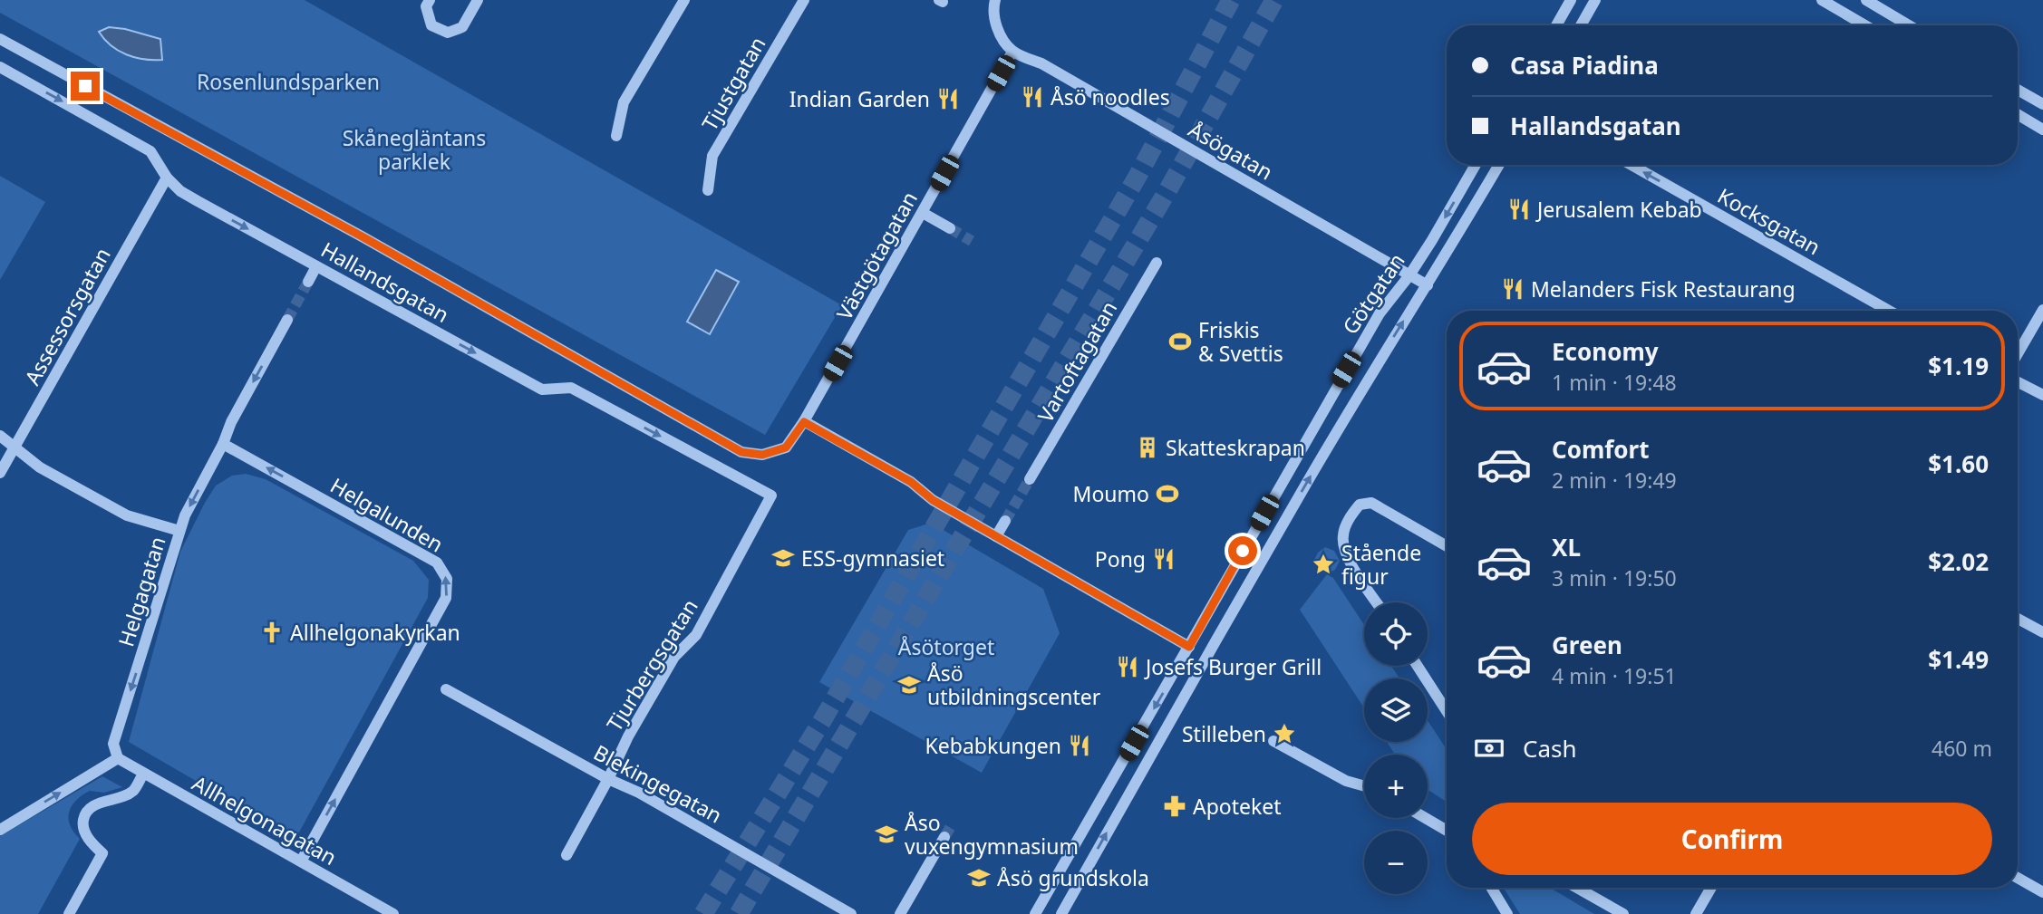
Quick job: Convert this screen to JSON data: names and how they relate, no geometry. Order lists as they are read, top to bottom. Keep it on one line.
{"streets":{"street":["Tjustgatan","Åsögatan","Kocksgatan","Västgötagatan","Hallandsgatan","Götgatan","Assessorsgatan","Vartoftagatan","Helgalunden","Helgagatan","Tjurbergsgatan","Blekingegatan","Allhelgonagatan"]},"crossings":[["Åsögatan","Västgötagatan"],["Åsögatan","Götgatan"],["Västgötagatan","Hallandsgatan"],["Hallandsgatan","Assessorsgatan"],["Hallandsgatan","Tjurbergsgatan"],["Helgalunden","Helgagatan"],["Helgalunden","Allhelgonagatan"],["Helgagatan","Allhelgonagatan"],["Tjurbergsgatan","Blekingegatan"]],"one_way":["Kocksgatan","Helgagatan"],"parks":["Rosenlundsparken","Skånegläntans parklek","Åsötorget"],"places":{"restaurant":["Åsö noodles","Indian Garden","Jerusalem Kebab","Melanders Fisk Restaurang","Pong","Josefs Burger Grill","Kebabkungen"],"sports":["Friskis & Svettis","Moumo"],"building":["Skatteskrapan"],"school or university":["ESS-gymnasiet","Åsö utbildningscenter","Åso vuxengymnasium","Åsö grundskola"],"place":["Stående figur","Stilleben"],"church":["Allhelgonakyrkan"],"pharmacy":["Apoteket"]},"page":{"banner":["Casa Piadina","Hallandsgatan"],"list":[{"name":"Economy","note":"1 min · 19:48","value":"$1.19"},{"name":"Comfort","note":"2 min · 19:49","value":"$1.60"},{"name":"XL","note":"3 min · 19:50","value":"$2.02"},{"name":"Green","note":"4 min · 19:51","value":"$1.49"}],"map_buttons":["+","−"],"pay":["Cash","460 m"],"buttons":"Confirm"}}
